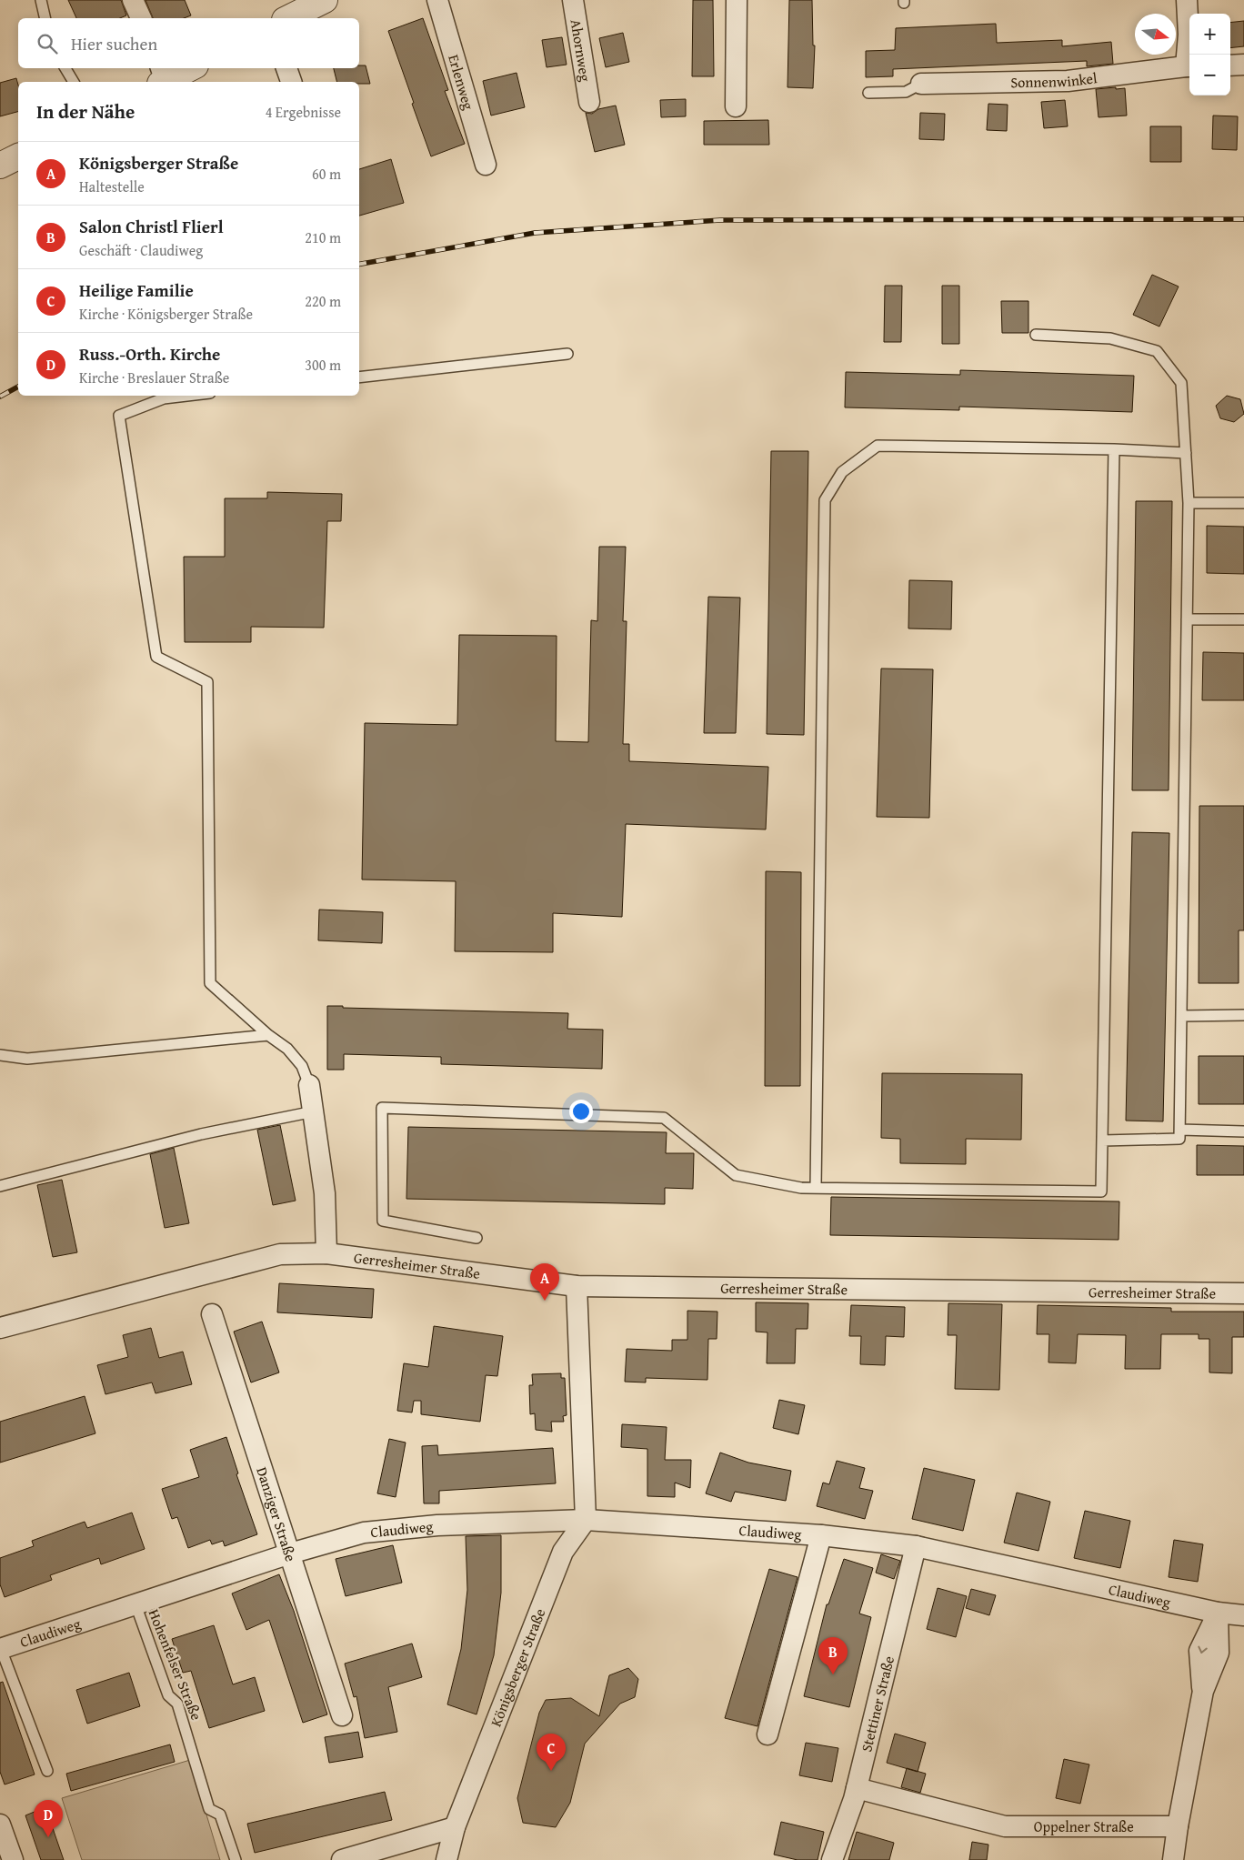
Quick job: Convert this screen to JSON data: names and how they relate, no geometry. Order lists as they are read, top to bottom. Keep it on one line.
{"streets":{"street":["Ahornweg","Sonnenwinkel","Erlenweg","Gerresheimer Straße","Danziger Straße","Claudiweg","Königsberger Straße","Stettiner Straße","Oppelner Straße"],"lane":["Hohenfelser Straße"]},"crossings":[["Danziger Straße","Claudiweg"],["Claudiweg","Hohenfelser Straße"],["Claudiweg","Königsberger Straße"],["Claudiweg","Stettiner Straße"],["Stettiner Straße","Oppelner Straße"]],"north":"right","page":{"map_buttons":["+","−"],"search":"Hier suchen","heading":["In der Nähe","4 Ergebnisse"],"list":[{"mark":"A","name":"Königsberger Straße","note":"Haltestelle","value":"60 m"},{"mark":"B","name":"Salon Christl Flierl","note":"Geschäft · Claudiweg","value":"210 m"},{"mark":"C","name":"Heilige Familie","note":"Kirche · Königsberger Straße","value":"220 m"},{"mark":"D","name":"Russ.-Orth. Kirche","note":"Kirche · Breslauer Straße","value":"300 m"}],"pins":["A","B","C","D"]}}
